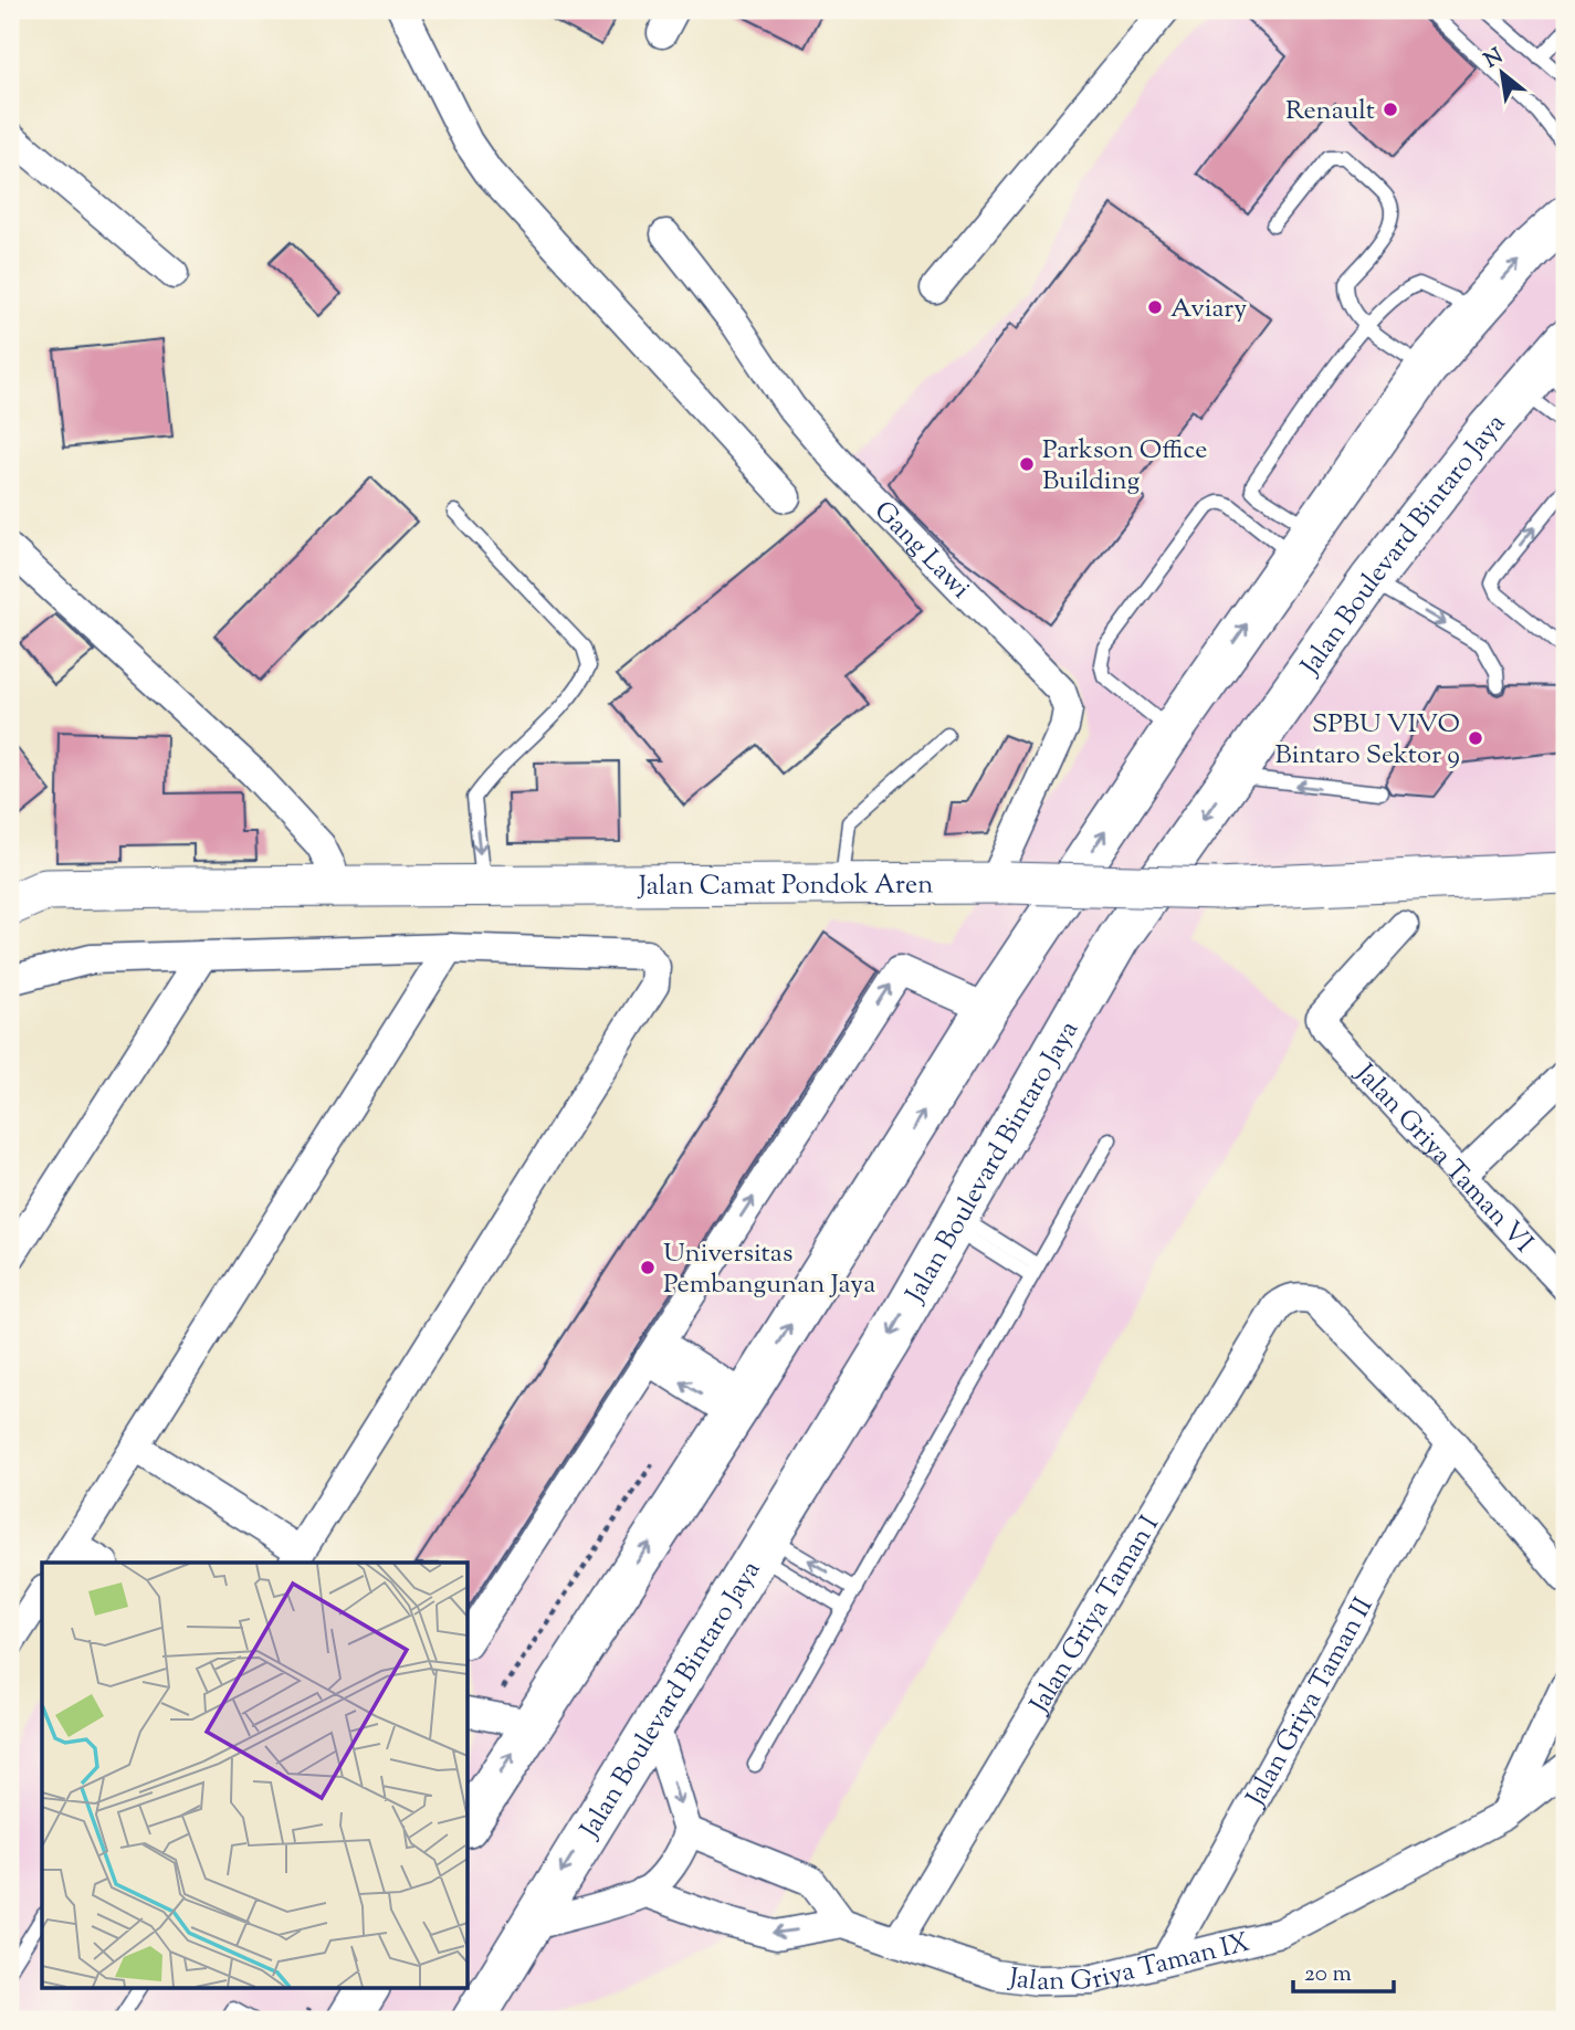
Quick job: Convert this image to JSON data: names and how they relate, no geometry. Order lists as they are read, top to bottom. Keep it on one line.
{"streets":{"main road":["Jalan Boulevard Bintaro Jaya","Jalan Camat Pondok Aren"],"street":["Gang Lawi","Jalan Griya Taman VI","Jalan Griya Taman I","Jalan Griya Taman II","Jalan Griya Taman IX"]},"crossings":[["Gang Lawi","Jalan Camat Pondok Aren"],["Jalan Griya Taman I","Jalan Griya Taman II"],["Jalan Griya Taman I","Jalan Griya Taman IX"],["Jalan Griya Taman II","Jalan Griya Taman IX"]],"places":["Renault","Aviary","Parkson Office Building","SPBU VIVO Bintaro Sektor 9","Universitas Pembangunan Jaya"],"scale_bar":"20 m","north":"top left"}
